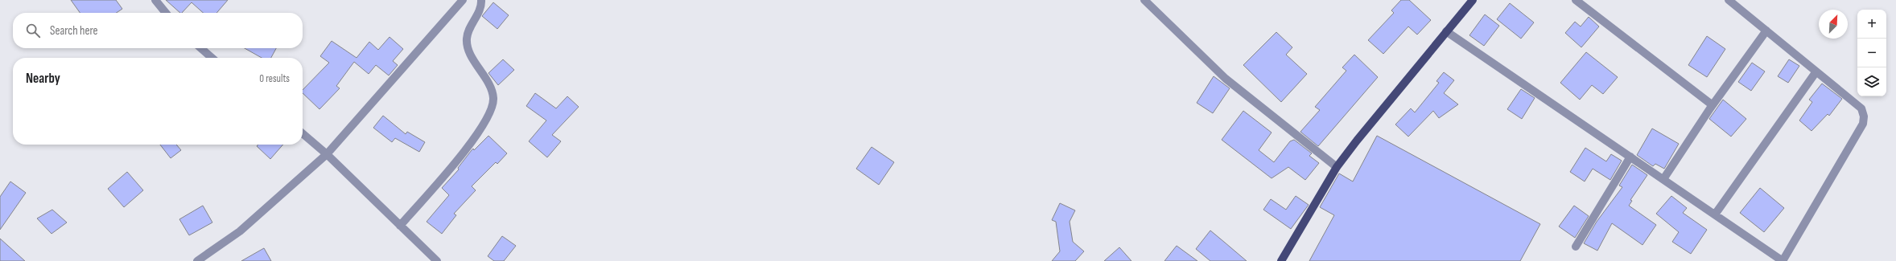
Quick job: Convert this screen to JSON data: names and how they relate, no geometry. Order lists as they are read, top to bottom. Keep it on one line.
{"north":"top right","page":{"map_buttons":["+","−"],"search":"Search here","heading":["Nearby","0 results"]}}
